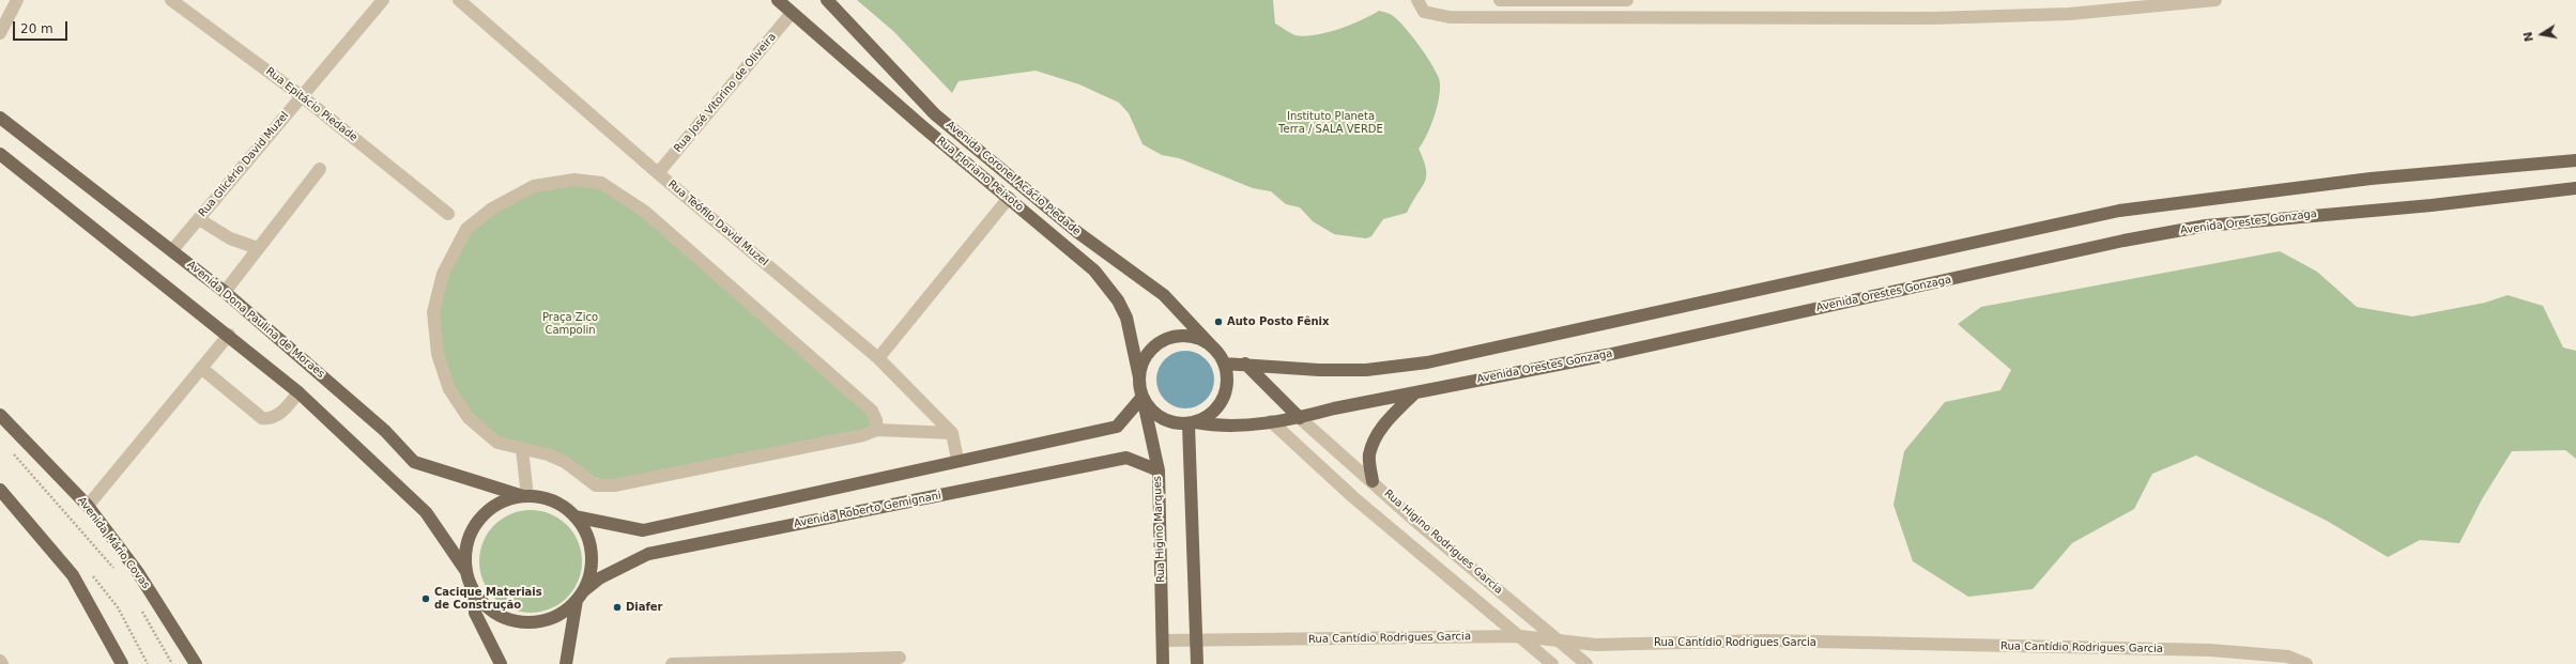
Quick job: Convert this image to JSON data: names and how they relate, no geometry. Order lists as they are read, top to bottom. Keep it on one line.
{"streets":{"main road":["Rua Floriano Peixoto","Avenida Coronel Acácio Piedade","Avenida Orestes Gonzaga","Avenida Dona Paulina de Moraes","Avenida Roberto Gemignani","Rua Higino Marques","Avenida Mário Covas"],"street":["Rua José Vitorino de Oliveira","Rua Epitácio Piedade","Rua Glicério David Muzel","Rua Teófilo David Muzel","Rua Higino Rodrigues Garcia","Rua Cantídio Rodrigues Garcia"]},"crossings":[["Rua José Vitorino de Oliveira","Rua Floriano Peixoto"],["Rua José Vitorino de Oliveira","Rua Teófilo David Muzel"],["Rua Epitácio Piedade","Rua Glicério David Muzel"],["Rua Glicério David Muzel","Avenida Dona Paulina de Moraes"],["Rua Floriano Peixoto","Avenida Coronel Acácio Piedade"],["Rua Floriano Peixoto","Avenida Orestes Gonzaga"],["Rua Floriano Peixoto","Rua Higino Marques"],["Avenida Coronel Acácio Piedade","Avenida Orestes Gonzaga"],["Avenida Coronel Acácio Piedade","Rua Higino Marques"],["Avenida Orestes Gonzaga","Rua Higino Marques"],["Avenida Orestes Gonzaga","Rua Higino Rodrigues Garcia"],["Avenida Dona Paulina de Moraes","Avenida Roberto Gemignani"],["Avenida Roberto Gemignani","Rua Higino Marques"],["Rua Higino Marques","Rua Cantídio Rodrigues Garcia"],["Rua Higino Rodrigues Garcia","Rua Cantídio Rodrigues Garcia"]],"parks":["Instituto Planeta Terra / SALA VERDE","Praça Zico Campolin"],"places":["Auto Posto Fênix","Cacique Materiais de Construção","Diafer"],"scale_bar":"20 m","north":"left"}
